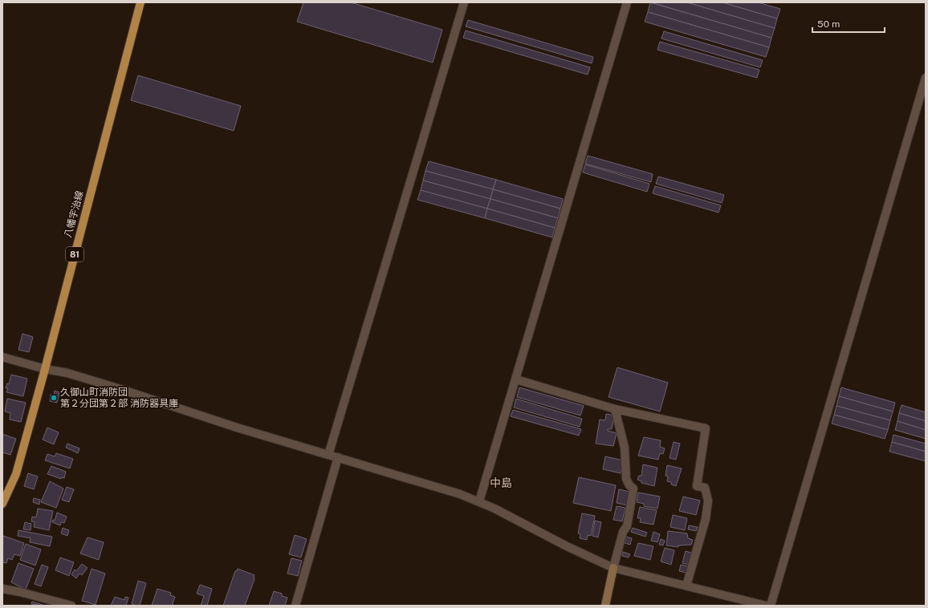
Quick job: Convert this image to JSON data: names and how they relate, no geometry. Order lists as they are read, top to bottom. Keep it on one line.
{"streets":{"main road":["八幡宇治線","81"]},"districts":["中島"],"places":["久御山町消防団 第２分団第２部 消防器具庫"],"scale_bar":"50 m"}
